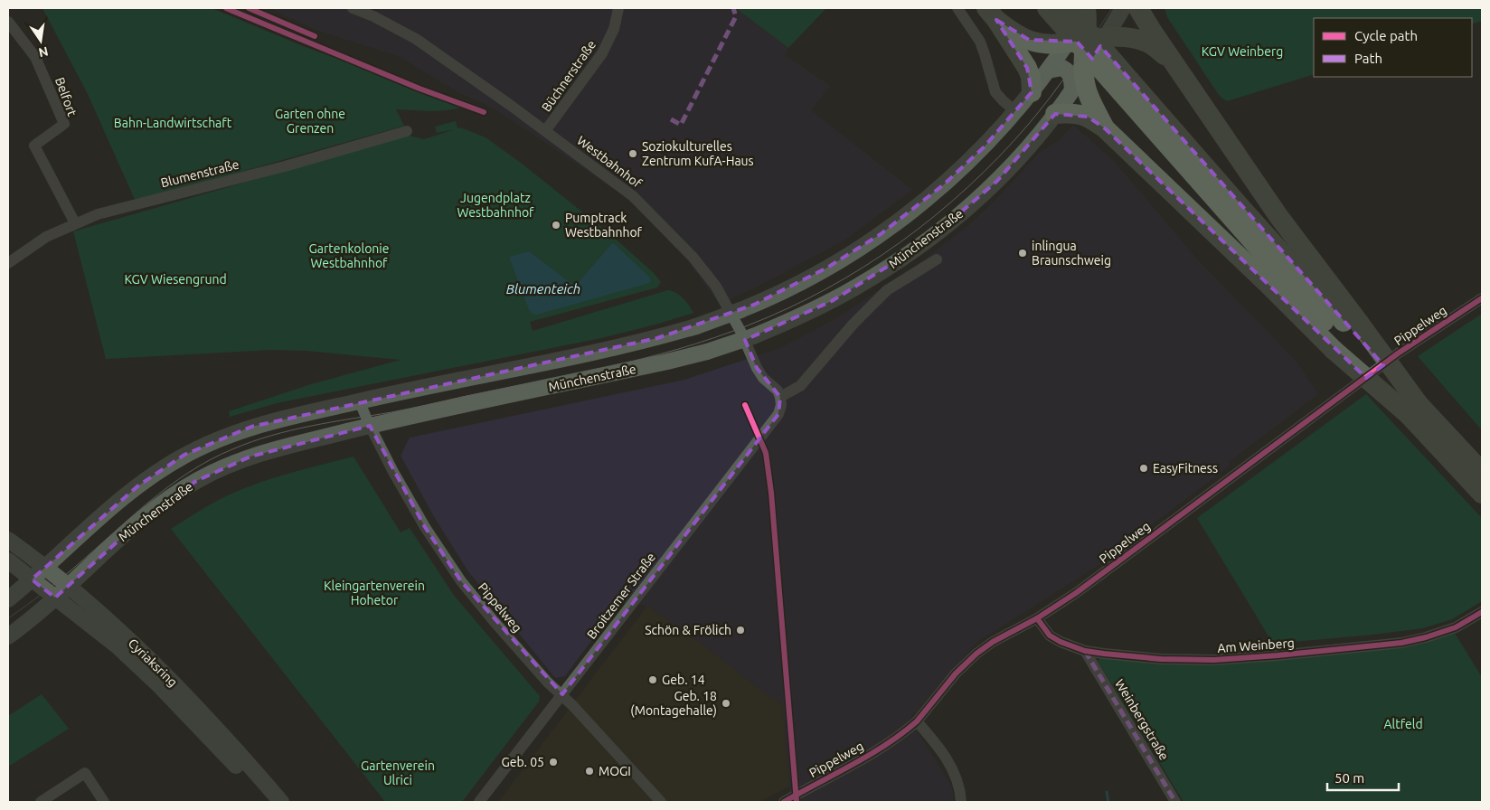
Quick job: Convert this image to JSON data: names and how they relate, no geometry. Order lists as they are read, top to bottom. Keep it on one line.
{"streets":{"main road":["Münchenstraße","Cyriaksring"],"street":["Büchnerstraße","Belfort","Westbahnhof","Blumenstraße","Pippelweg","Broitzemer Straße","Am Weinberg","Weinbergstraße"]},"crossings":[["Büchnerstraße","Westbahnhof"],["Belfort","Blumenstraße"],["Westbahnhof","Broitzemer Straße"],["Münchenstraße","Pippelweg"],["Münchenstraße","Cyriaksring"],["Pippelweg","Broitzemer Straße"],["Pippelweg","Am Weinberg"],["Am Weinberg","Weinbergstraße"]],"water":["Blumenteich"],"parks":["KGV Weinberg","Garten ohne Grenzen","Bahn-Landwirtschaft","Jugendplatz Westbahnhof","Gartenkolonie Westbahnhof","KGV Wiesengrund","Kleingartenverein Hohetor","Altfeld","Gartenverein Ulrici"],"places":["Soziokulturelles Zentrum KufA-Haus","Pumptrack Westbahnhof","inlingua Braunschweig","EasyFitness","Schön & Frölich","Geb. 14","Geb. 18 (Montagehalle)","Geb. 05","MOGI"],"legend":["Cycle path","Path"],"scale_bar":"50 m","north":"bottom"}
